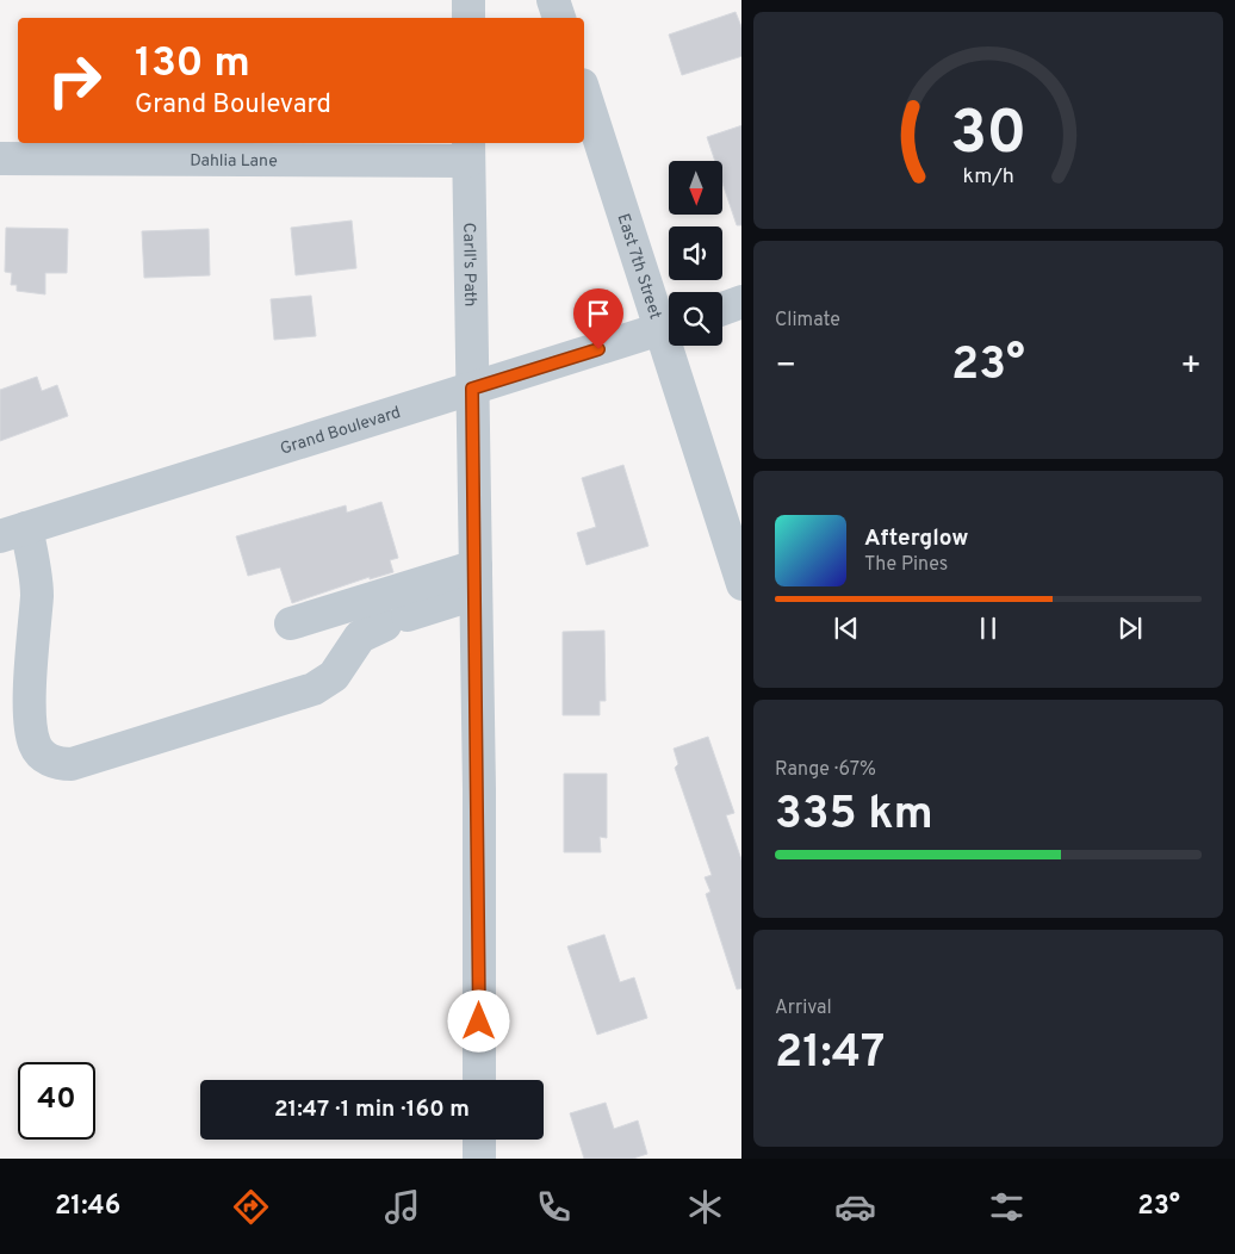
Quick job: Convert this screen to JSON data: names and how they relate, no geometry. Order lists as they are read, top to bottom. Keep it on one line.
{"streets":{"street":["Dahlia Lane","Carll's Path","East 7th Street","Grand Boulevard"]},"crossings":[["Dahlia Lane","Carll's Path"],["Carll's Path","Grand Boulevard"]],"north":"bottom","page":{"turn":["130 m","Grand Boulevard"],"tile":["Climate",["Range · 67%","335 km"],["Arrival","21:47"]],"heat":["−","23°","+"],"song":["Afterglow","The Pines"],"limit":"40","trip":"21:47 · 1 min · 160 m","tabs":["21:46","23°"],"gauge":["30","km/h"]}}
